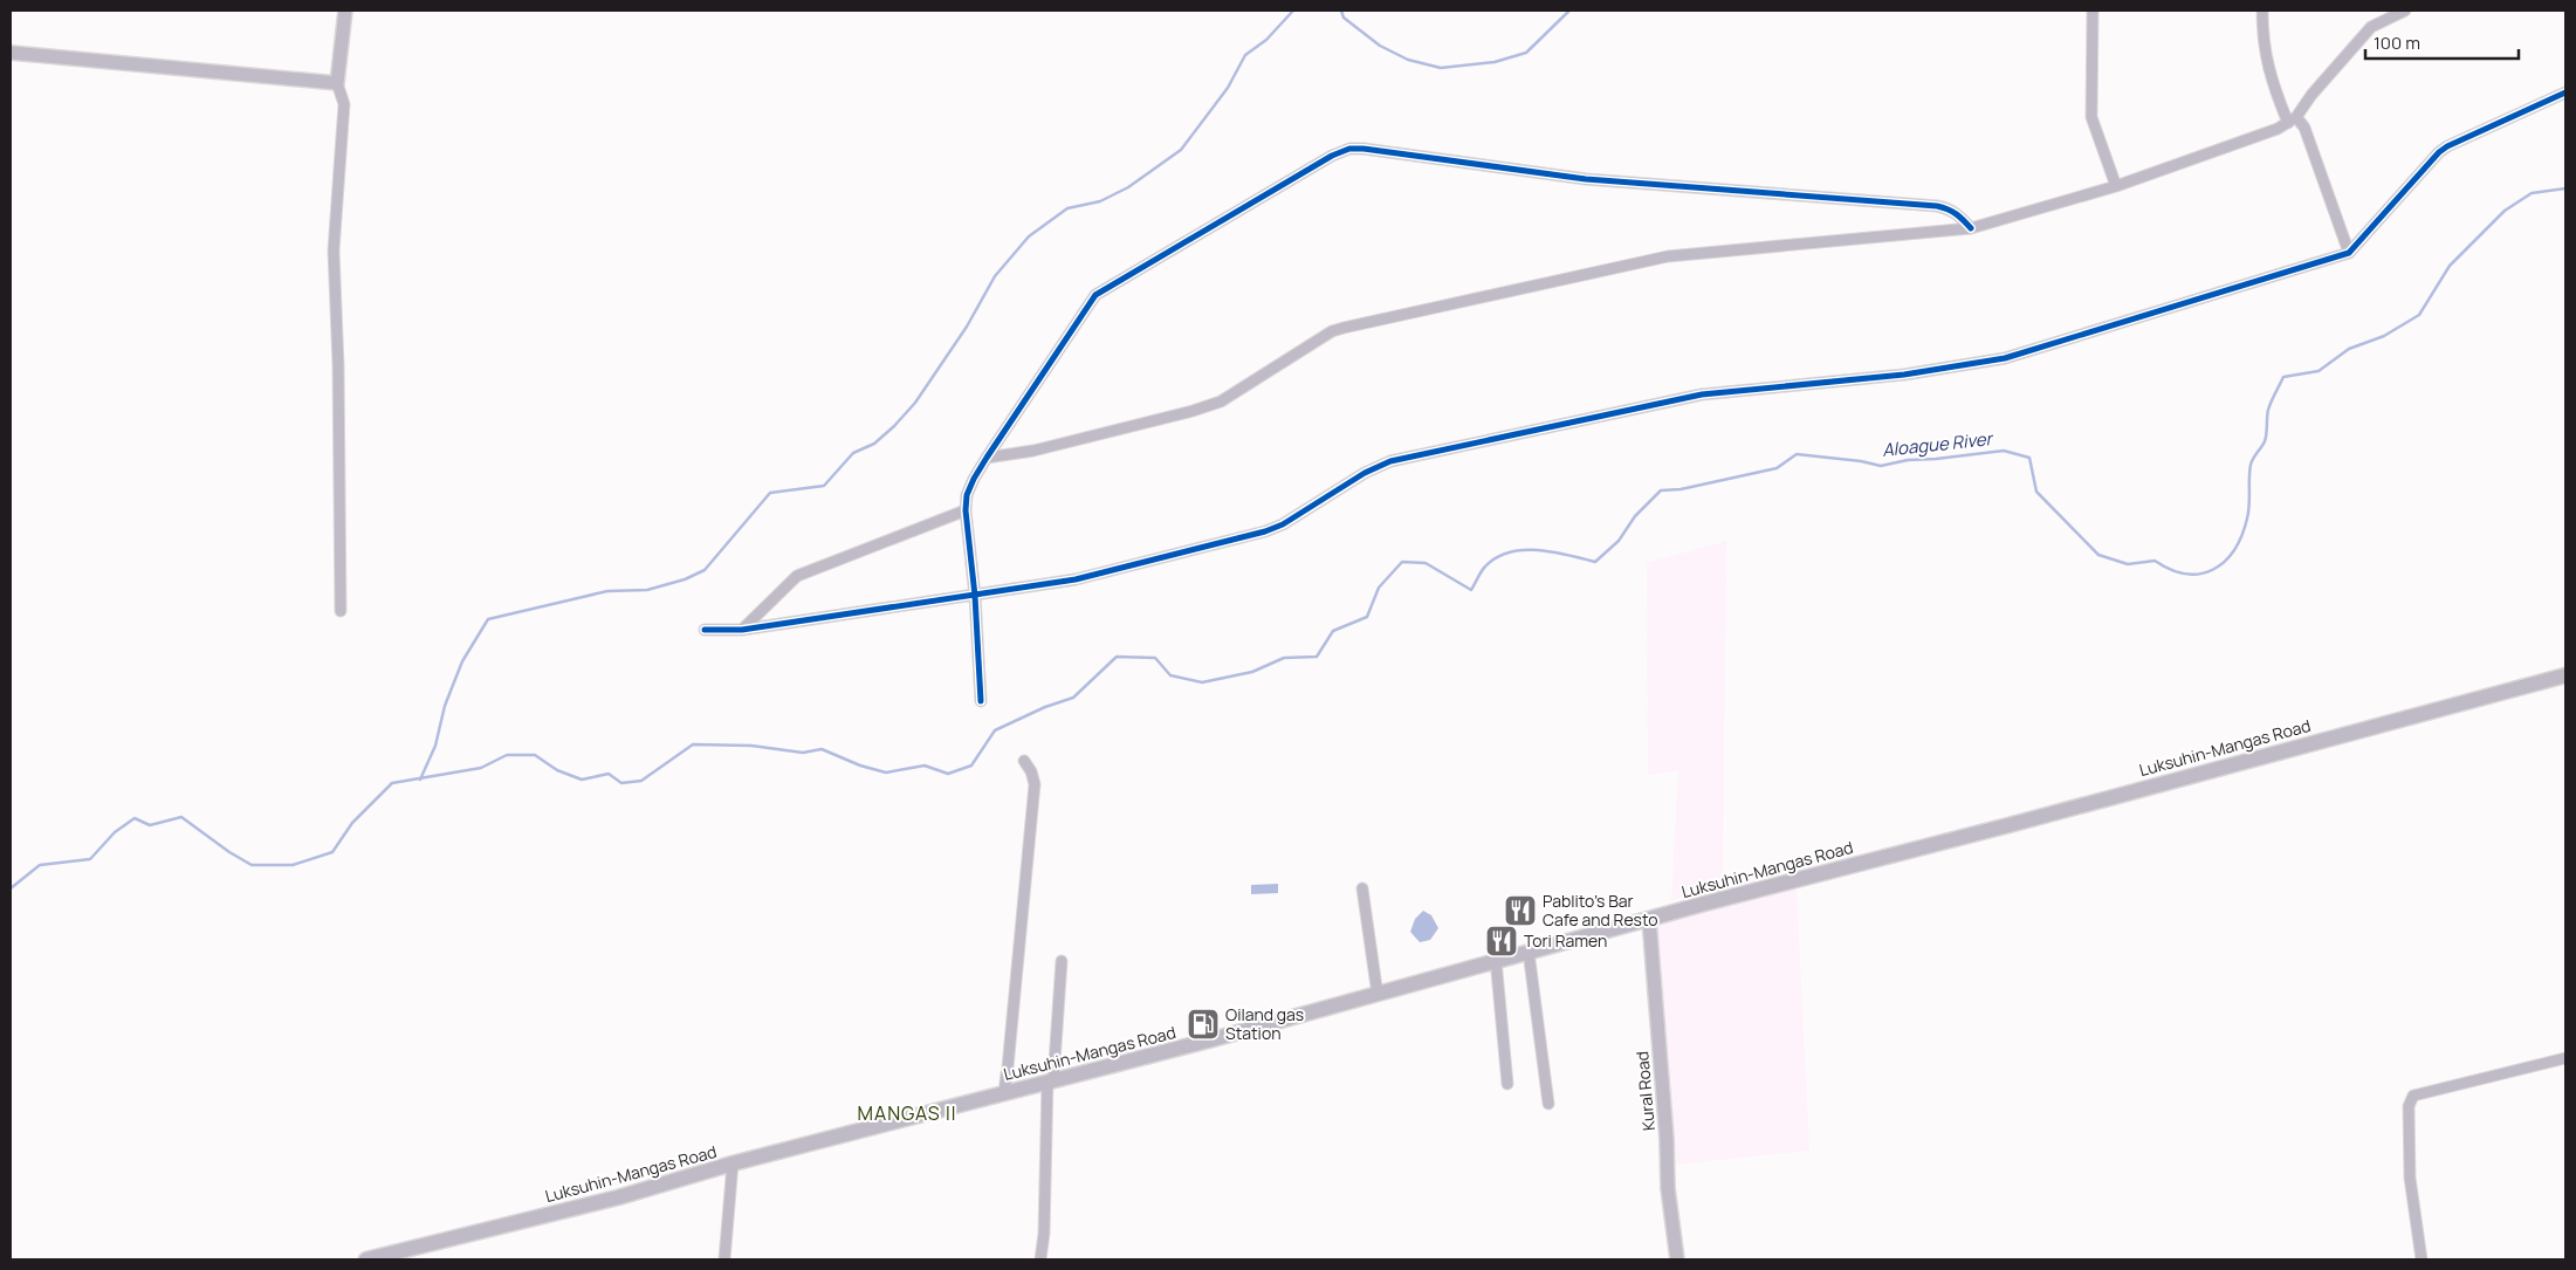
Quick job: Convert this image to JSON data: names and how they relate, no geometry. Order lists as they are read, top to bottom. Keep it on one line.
{"streets":{"main road":["Luksuhin-Mangas Road"],"street":["Kural Road"]},"crossings":[["Luksuhin-Mangas Road","Kural Road"]],"districts":["MANGAS II"],"water":["Aloague River"],"places":{"restaurant":["Pablito’s Bar Cafe and Resto","Tori Ramen"],"fuel station":["Oiland gas Station"]},"scale_bar":"100 m"}
